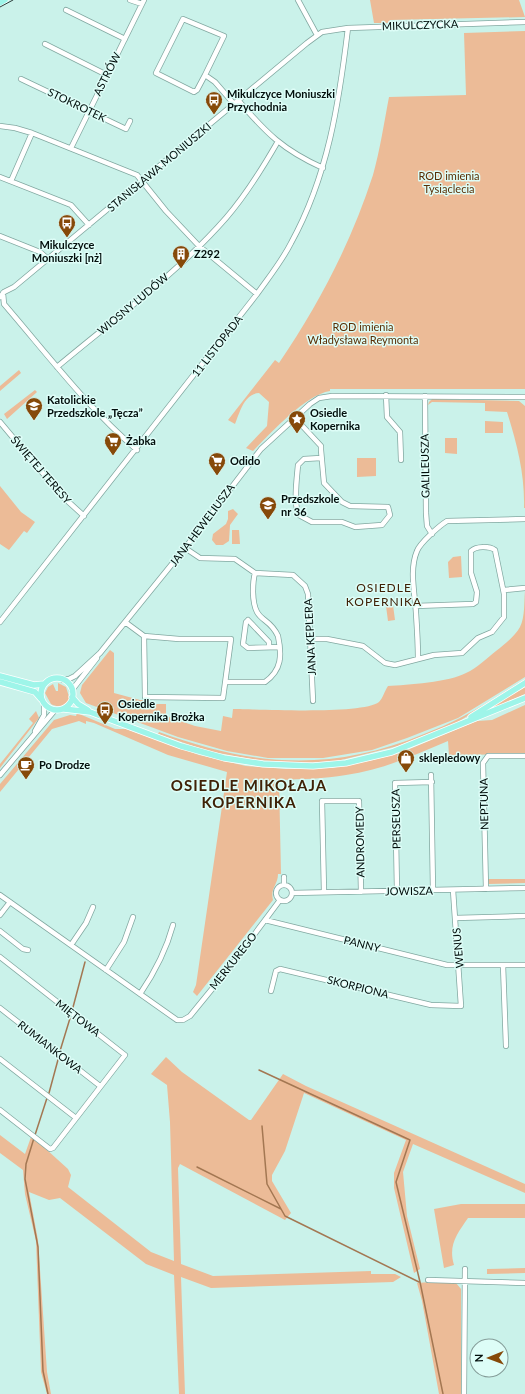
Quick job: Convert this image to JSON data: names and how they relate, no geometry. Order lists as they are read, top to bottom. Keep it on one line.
{"streets":{"street":["MIKULCZYCKA","ASTRÓW","STOKROTEK","STANISŁAWA MONIUSZKI","WIOSNY LUDÓW","11 LISTOPADA","GALILEUSZA","ŚWIĘTEJ TERESY","JANA HEWELIUSZA","JANA KEPLERA","NEPTUNA","PERSEUSZA","ANDROMEDY","JOWISZA","PANNY","WENUS","MERKUREGO","SKORPIONA","MIĘTOWA","RUMIANKOWA"]},"crossings":[["MIKULCZYCKA","STANISŁAWA MONIUSZKI"],["MIKULCZYCKA","11 LISTOPADA"],["ASTRÓW","STOKROTEK"],["11 LISTOPADA","ŚWIĘTEJ TERESY"],["GALILEUSZA","JANA HEWELIUSZA"],["NEPTUNA","JOWISZA"],["PERSEUSZA","JOWISZA"],["ANDROMEDY","JOWISZA"],["JOWISZA","WENUS"],["JOWISZA","MERKUREGO"],["PANNY","WENUS"],["PANNY","MERKUREGO"],["WENUS","SKORPIONA"],["MIĘTOWA","RUMIANKOWA"]],"districts":["OSIEDLE KOPERNIKA","OSIEDLE MIKOŁAJA KOPERNIKA"],"parks":["ROD imienia Tysiąclecia","ROD imienia Władysława Reymonta"],"places":{"bus stop":["Mikulczyce Moniuszki Przychodnia","Mikulczyce Moniuszki [nż]","Osiedle Kopernika Brożka"],"building":["Z292"],"school or university":["Katolickie Przedszkole „Tęcza”","Przedszkole nr 36"],"place":["Osiedle Kopernika"],"supermarket":["Żabka","Odido"],"shop":["sklepledowy"],"cafe":["Po Drodze"]},"north":"left"}
